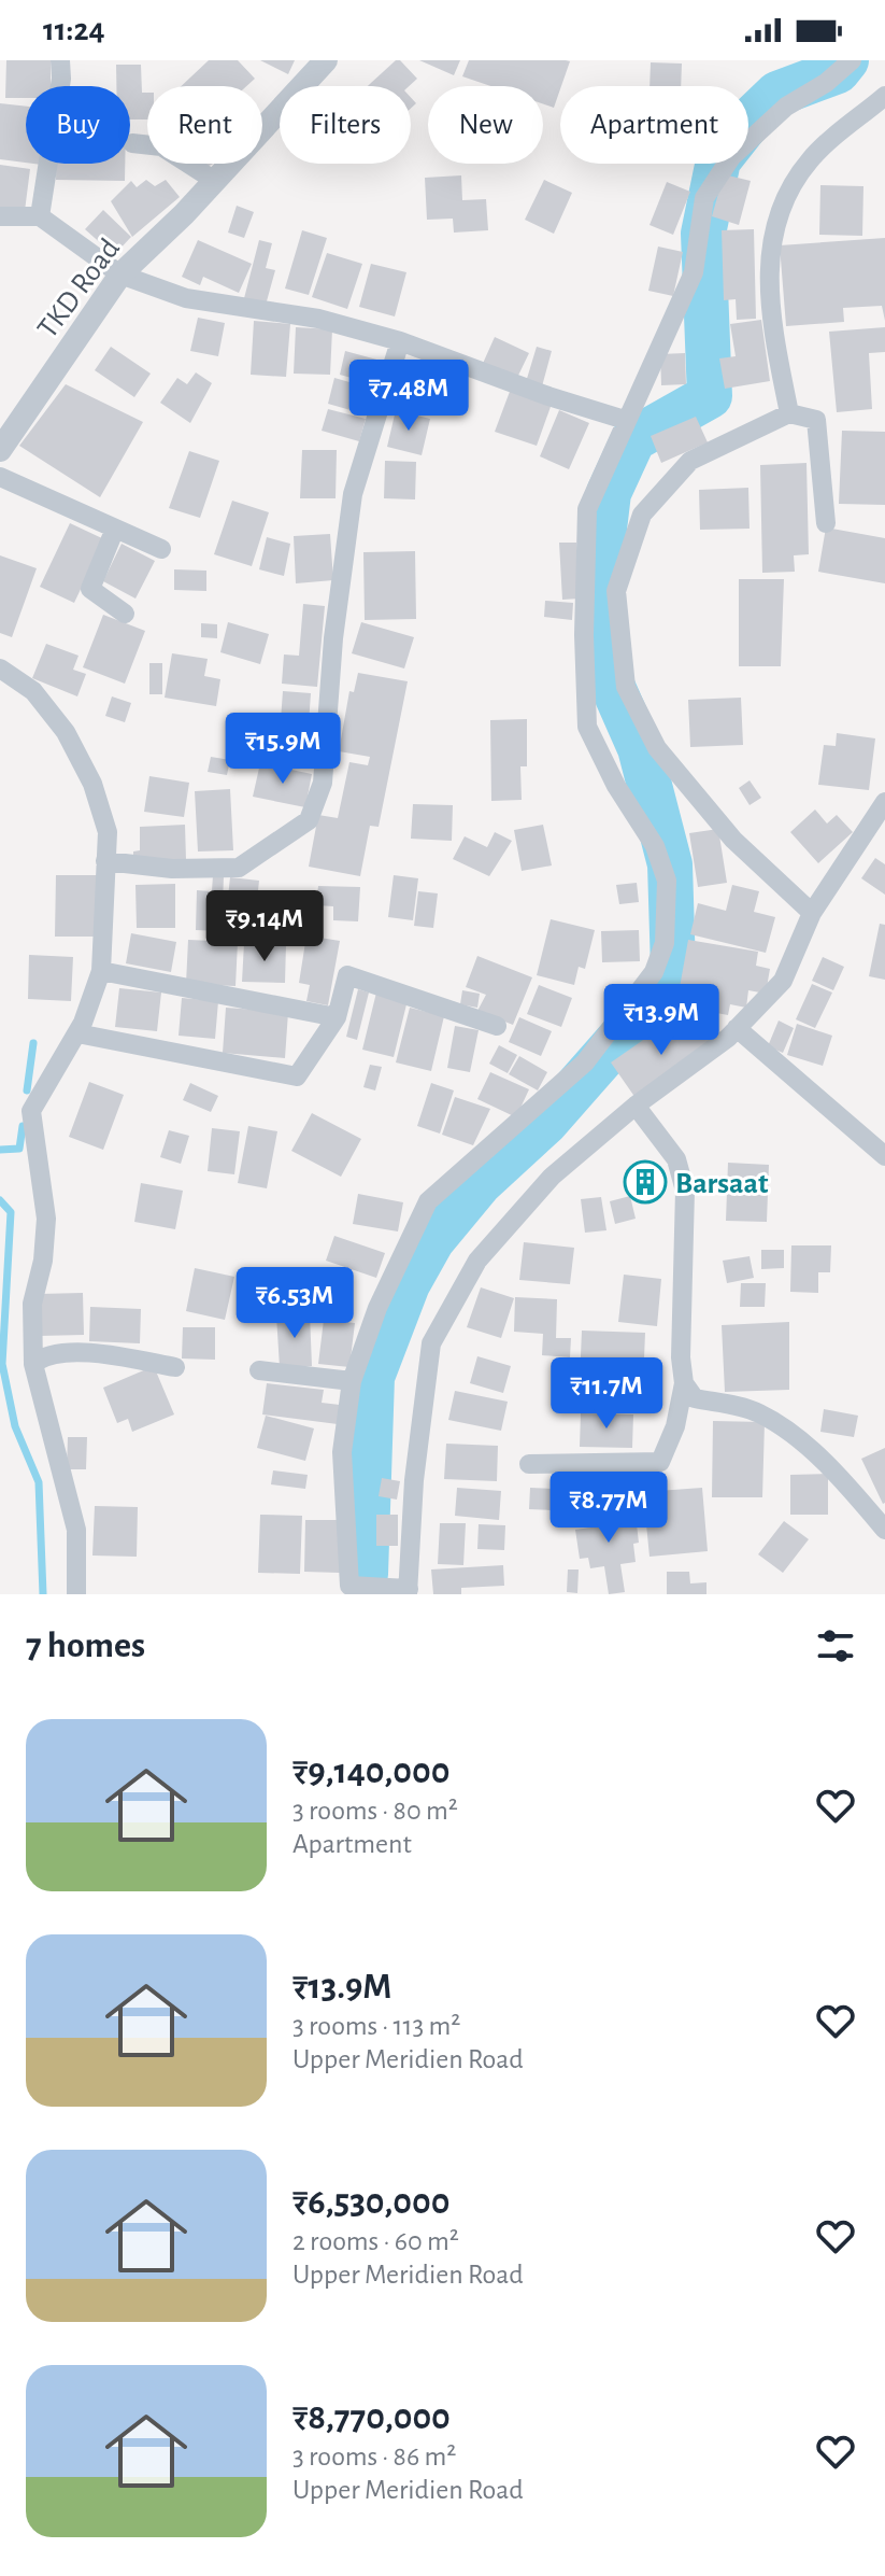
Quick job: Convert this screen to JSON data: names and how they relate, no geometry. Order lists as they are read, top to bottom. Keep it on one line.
{"streets":{"street":["TKD Road"]},"places":{"building":["Barsaat"]},"page":{"status":"11:24","chip":["Buy","Rent","Filters","New","Apartment"],"price":["₹7.48M","₹15.9M","₹9.14M","₹13.9M","₹6.53M","₹11.7M","₹8.77M"],"heading":"7 homes","list":[{"name":"₹9,140,000","note":"3 rooms · 80 m² · Apartment"},{"name":"₹13.9M","note":"3 rooms · 113 m² · Upper Meridien Road"},{"name":"₹6,530,000","note":"2 rooms · 60 m² · Upper Meridien Road"},{"name":"₹8,770,000","note":"3 rooms · 86 m² · Upper Meridien Road"}]}}
